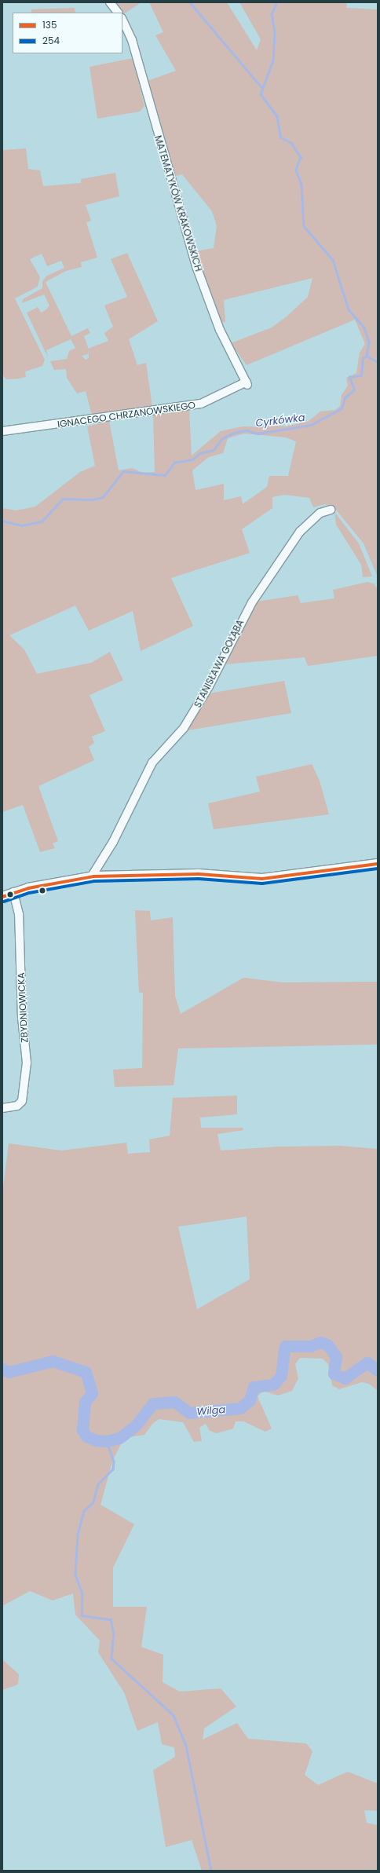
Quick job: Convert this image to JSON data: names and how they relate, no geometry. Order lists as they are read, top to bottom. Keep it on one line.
{"streets":{"street":["MATEMATYKÓW KRAKOWSKICH","IGNACEGO CHRZANOWSKIEGO","STANISŁAWA GOŁĄBA","ZBYDNIOWICKA"]},"crossings":[["MATEMATYKÓW KRAKOWSKICH","IGNACEGO CHRZANOWSKIEGO"]],"water":["Cyrkówka","Wilga"],"lines":["transit line 135","transit line 254"],"legend":["135","254"]}
